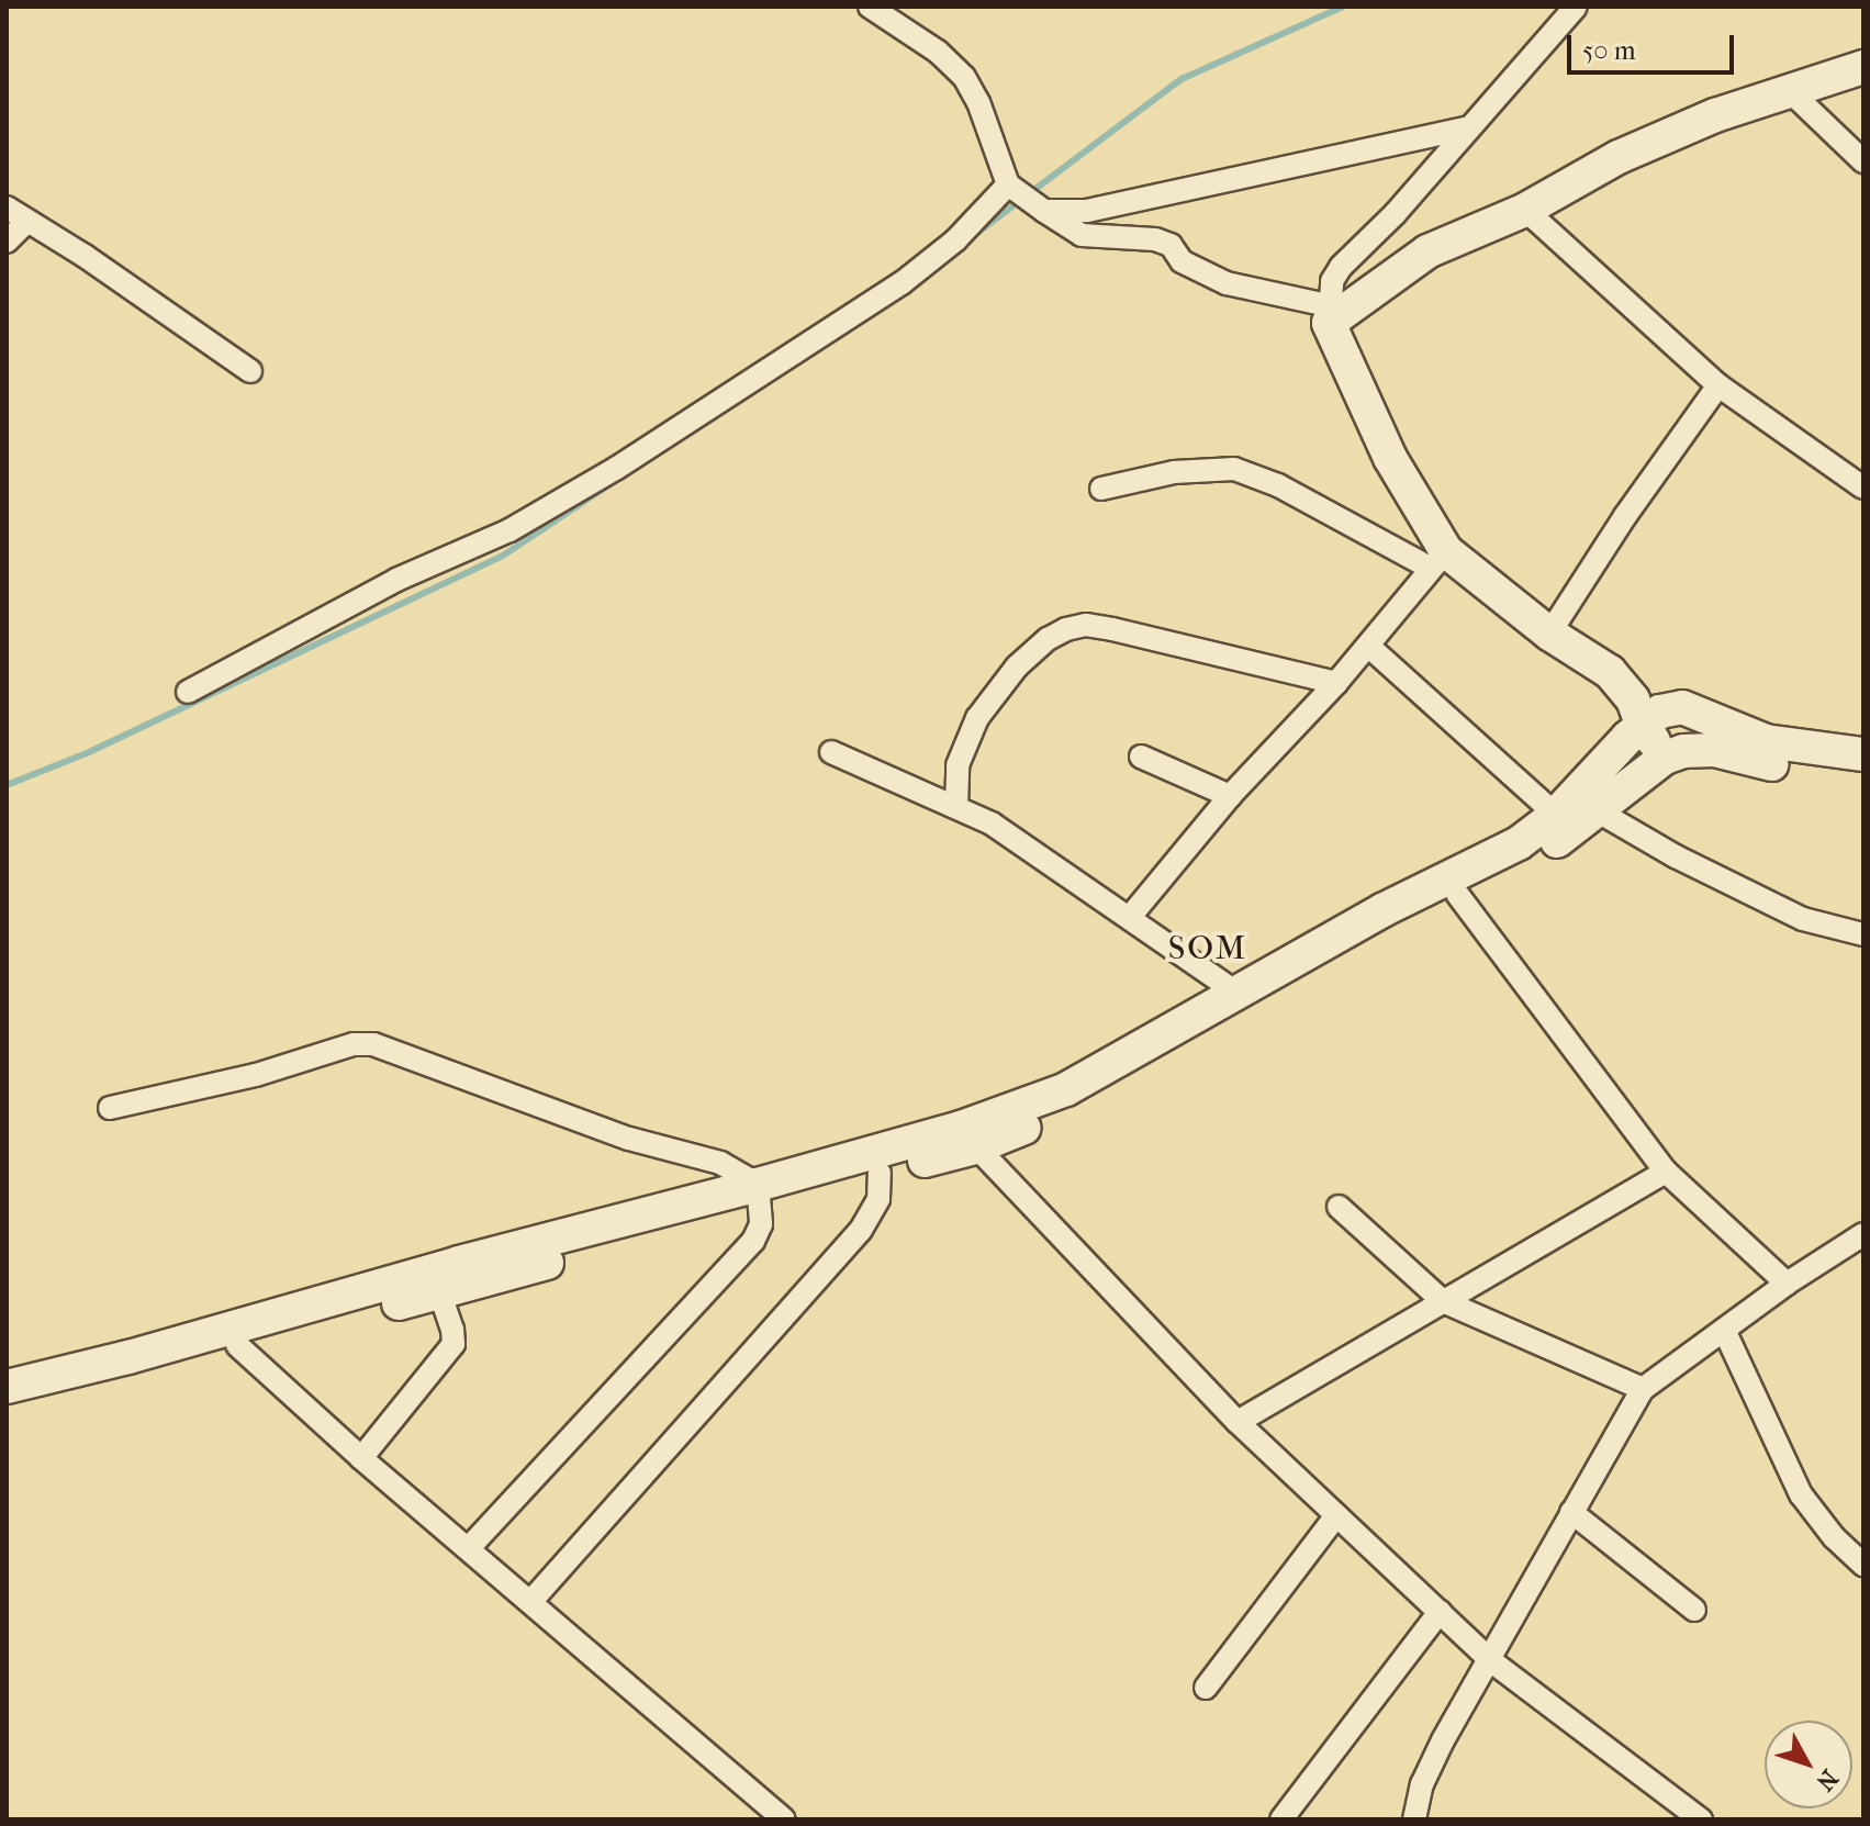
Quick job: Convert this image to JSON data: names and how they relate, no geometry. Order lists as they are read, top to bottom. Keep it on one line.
{"districts":["SOM"],"scale_bar":"50 m","north":"bottom right"}
